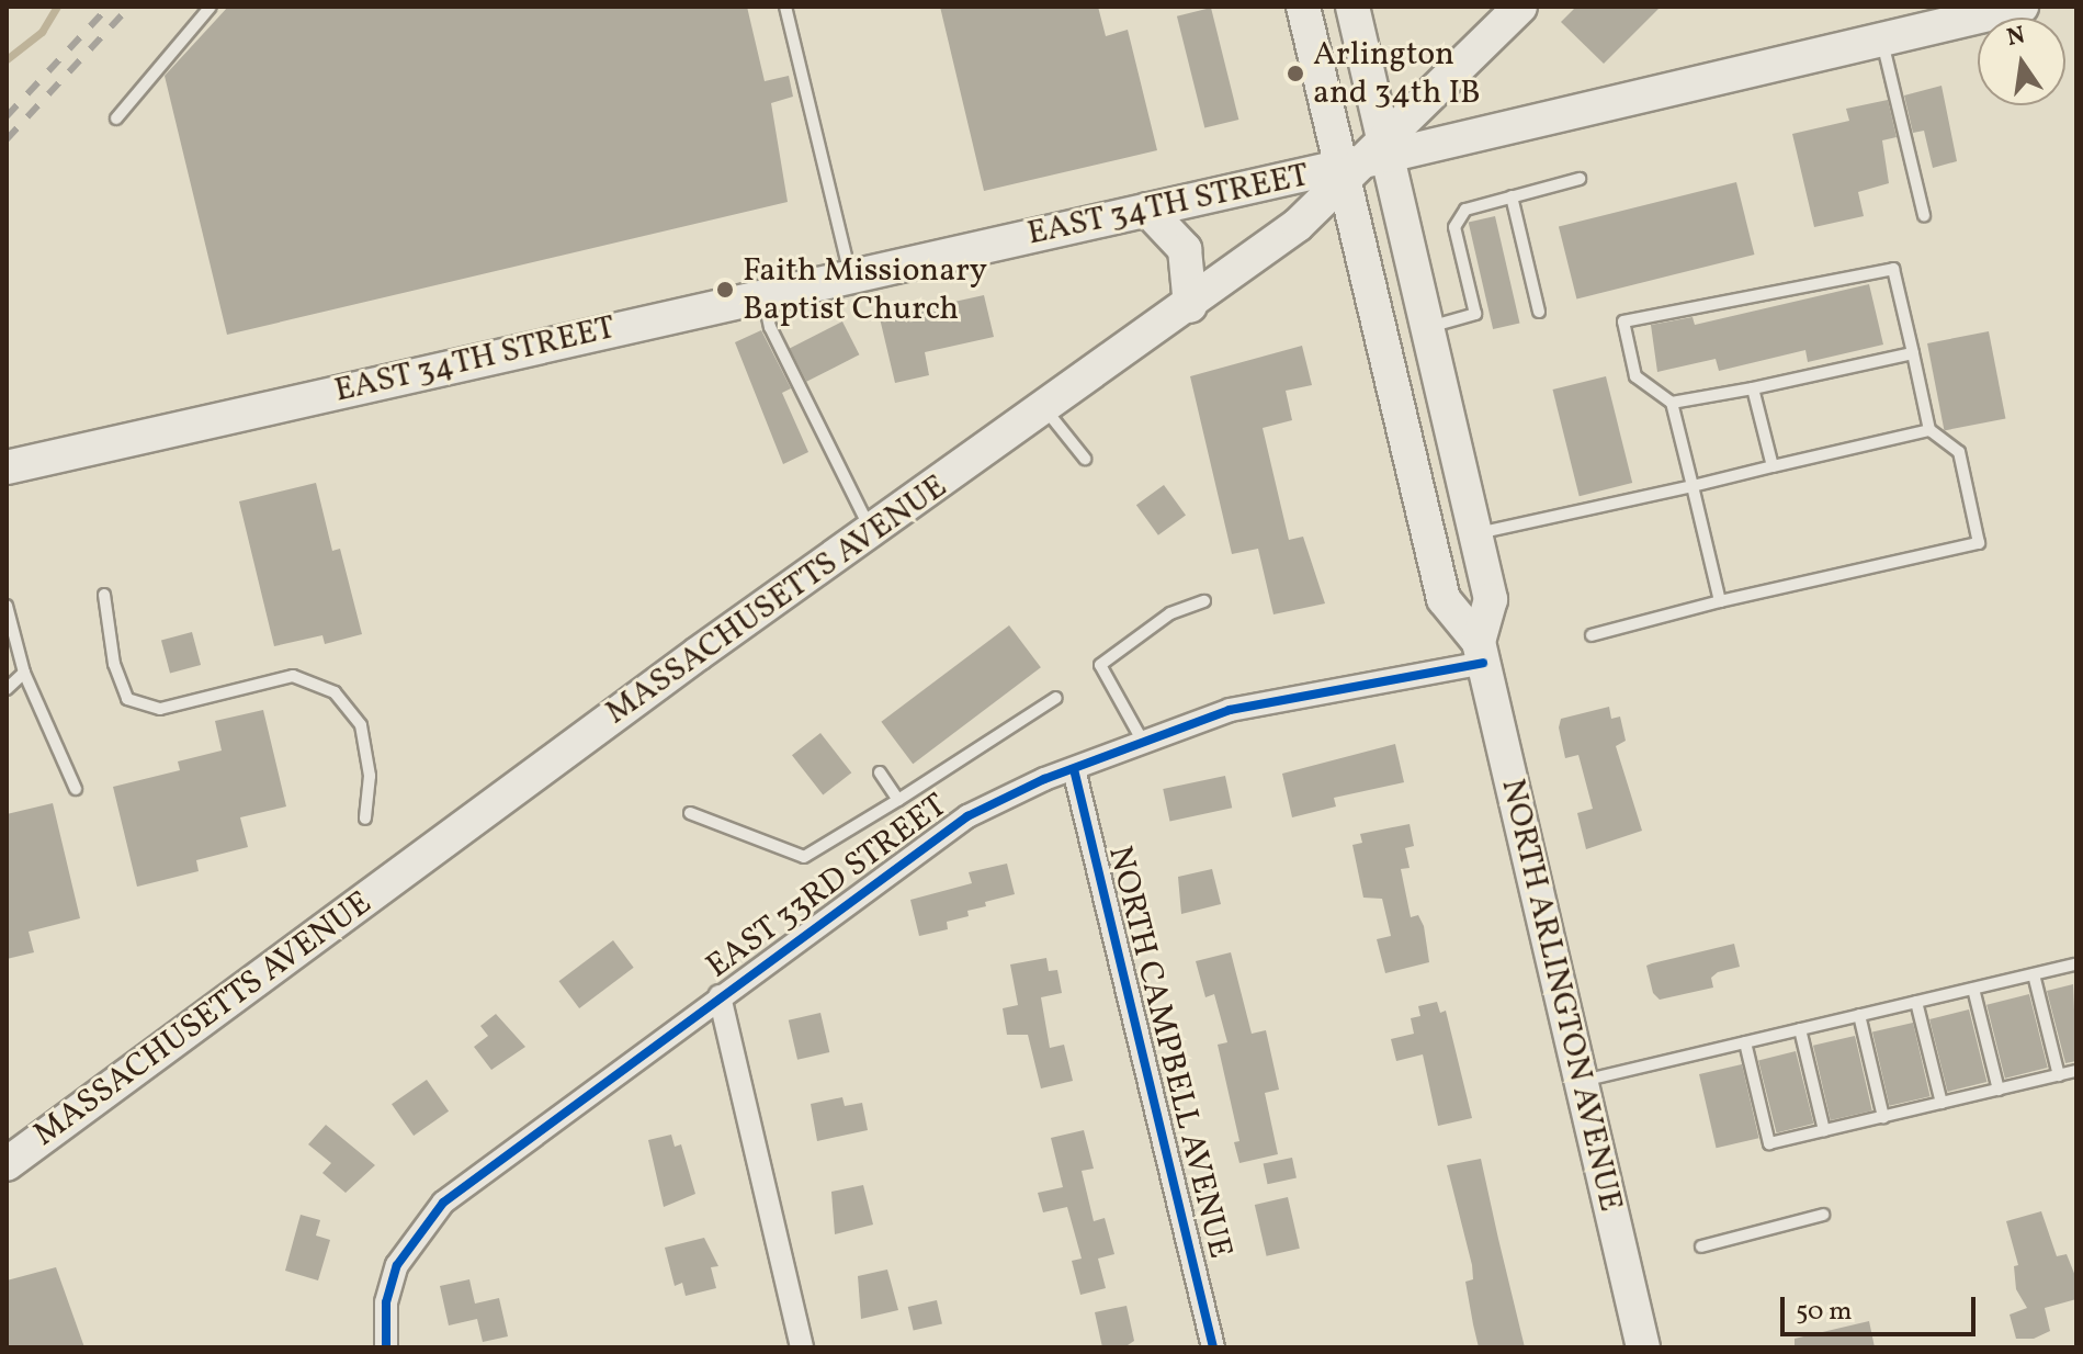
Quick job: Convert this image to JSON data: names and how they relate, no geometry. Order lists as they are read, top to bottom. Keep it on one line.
{"streets":{"main road":["EAST 34TH STREET","MASSACHUSETTS AVENUE","NORTH ARLINGTON AVENUE"],"street":["EAST 33RD STREET","NORTH CAMPBELL AVENUE"]},"crossings":[["EAST 34TH STREET","MASSACHUSETTS AVENUE"],["EAST 34TH STREET","NORTH ARLINGTON AVENUE"],["MASSACHUSETTS AVENUE","NORTH ARLINGTON AVENUE"],["EAST 33RD STREET","NORTH ARLINGTON AVENUE"],["EAST 33RD STREET","NORTH CAMPBELL AVENUE"]],"places":["Arlington and 34th IB","Faith Missionary Baptist Church"],"scale_bar":"50 m","north":"top"}
